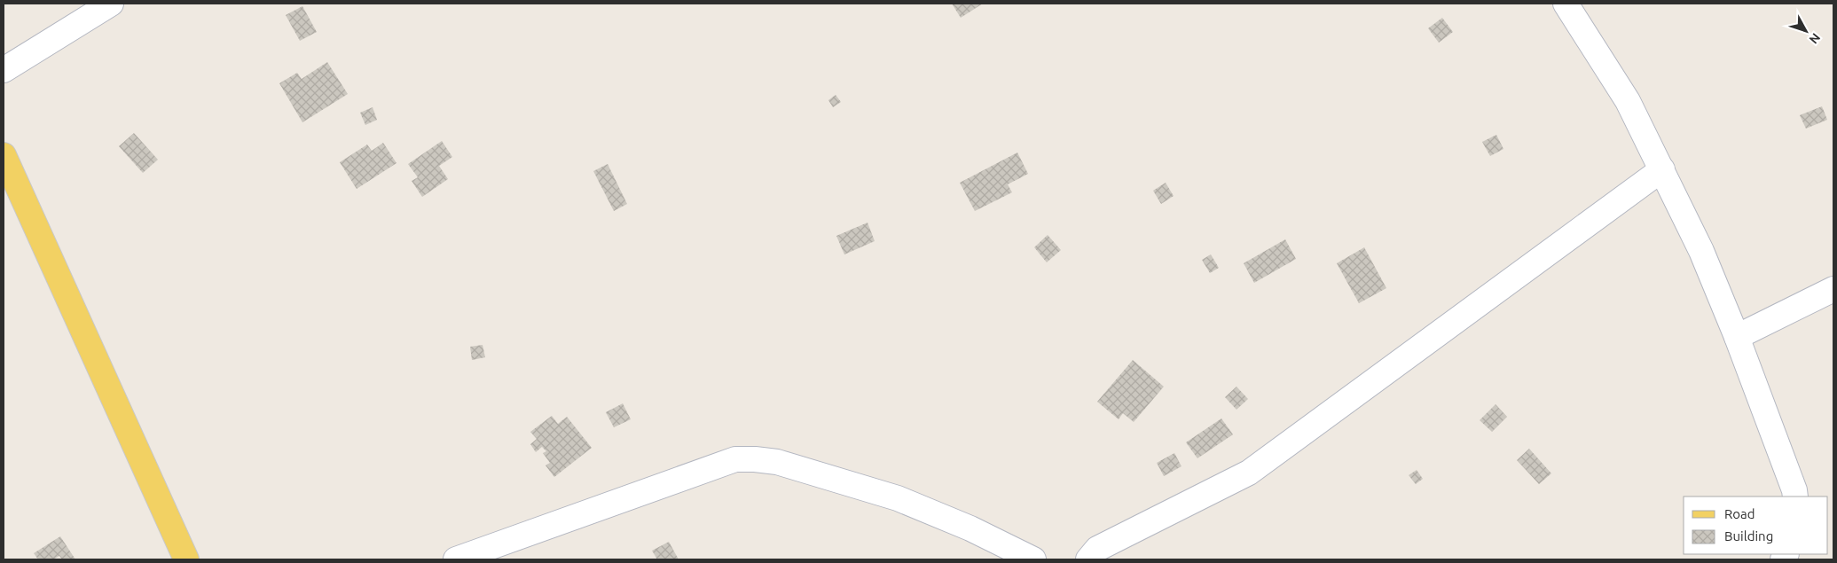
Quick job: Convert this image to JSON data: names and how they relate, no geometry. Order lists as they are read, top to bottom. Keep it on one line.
{"legend":["Road","Building"],"north":"bottom right"}
